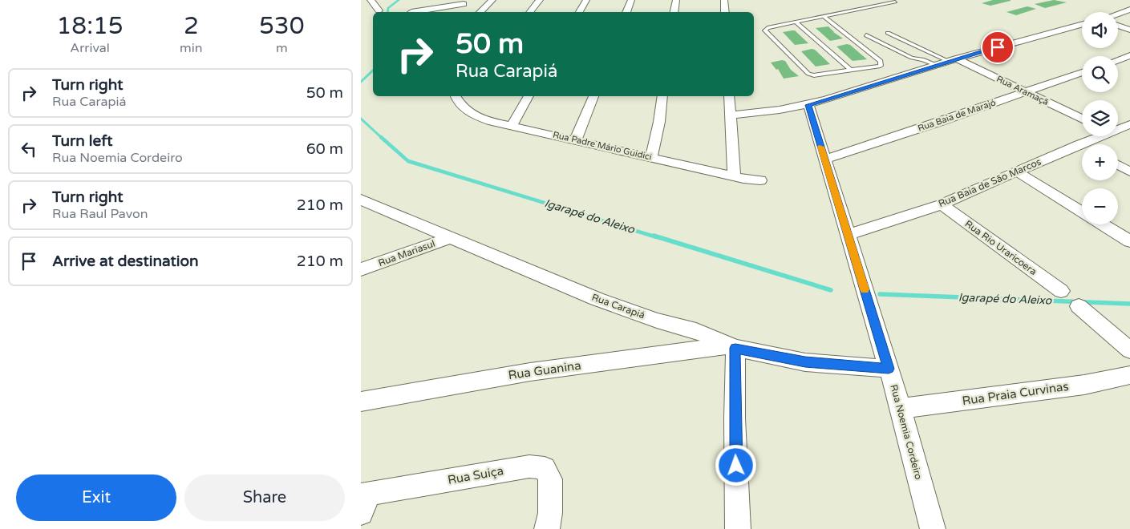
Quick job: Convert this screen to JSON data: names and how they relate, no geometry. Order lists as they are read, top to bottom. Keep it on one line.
{"streets":{"street":["Rua Aramaçã","Rua Baia de Marajó","Rua Padre Mário Guidici","Rua Baia de São Marcos","Rua Rio Uraricoera","Rua Mariasul","Rua Carapiá","Rua Guanina","Rua Praia Curvinas","Rua Noemia Cordeiro","Rua Suiça"]},"crossings":[["Rua Aramaçã","Rua Baia de Marajó"],["Rua Baia de Marajó","Rua Noemia Cordeiro"],["Rua Baia de São Marcos","Rua Rio Uraricoera"],["Rua Baia de São Marcos","Rua Noemia Cordeiro"],["Rua Mariasul","Rua Carapiá"],["Rua Carapiá","Rua Guanina"],["Rua Carapiá","Rua Noemia Cordeiro"],["Rua Praia Curvinas","Rua Noemia Cordeiro"]],"water":["Igarapé do Aleixo"],"page":{"eta":["18:15","Arrival","2","min","530","m"],"map_buttons":["+","−"],"turn":["50 m","Rua Carapiá"],"list":[{"name":"Turn right","note":"Rua Carapiá","value":"50 m"},{"name":"Turn left","note":"Rua Noemia Cordeiro","value":"60 m"},{"name":"Turn right","note":"Rua Raul Pavon","value":"210 m"},{"name":"Arrive at destination","value":"210 m"}],"buttons":["Exit","Share"]}}
